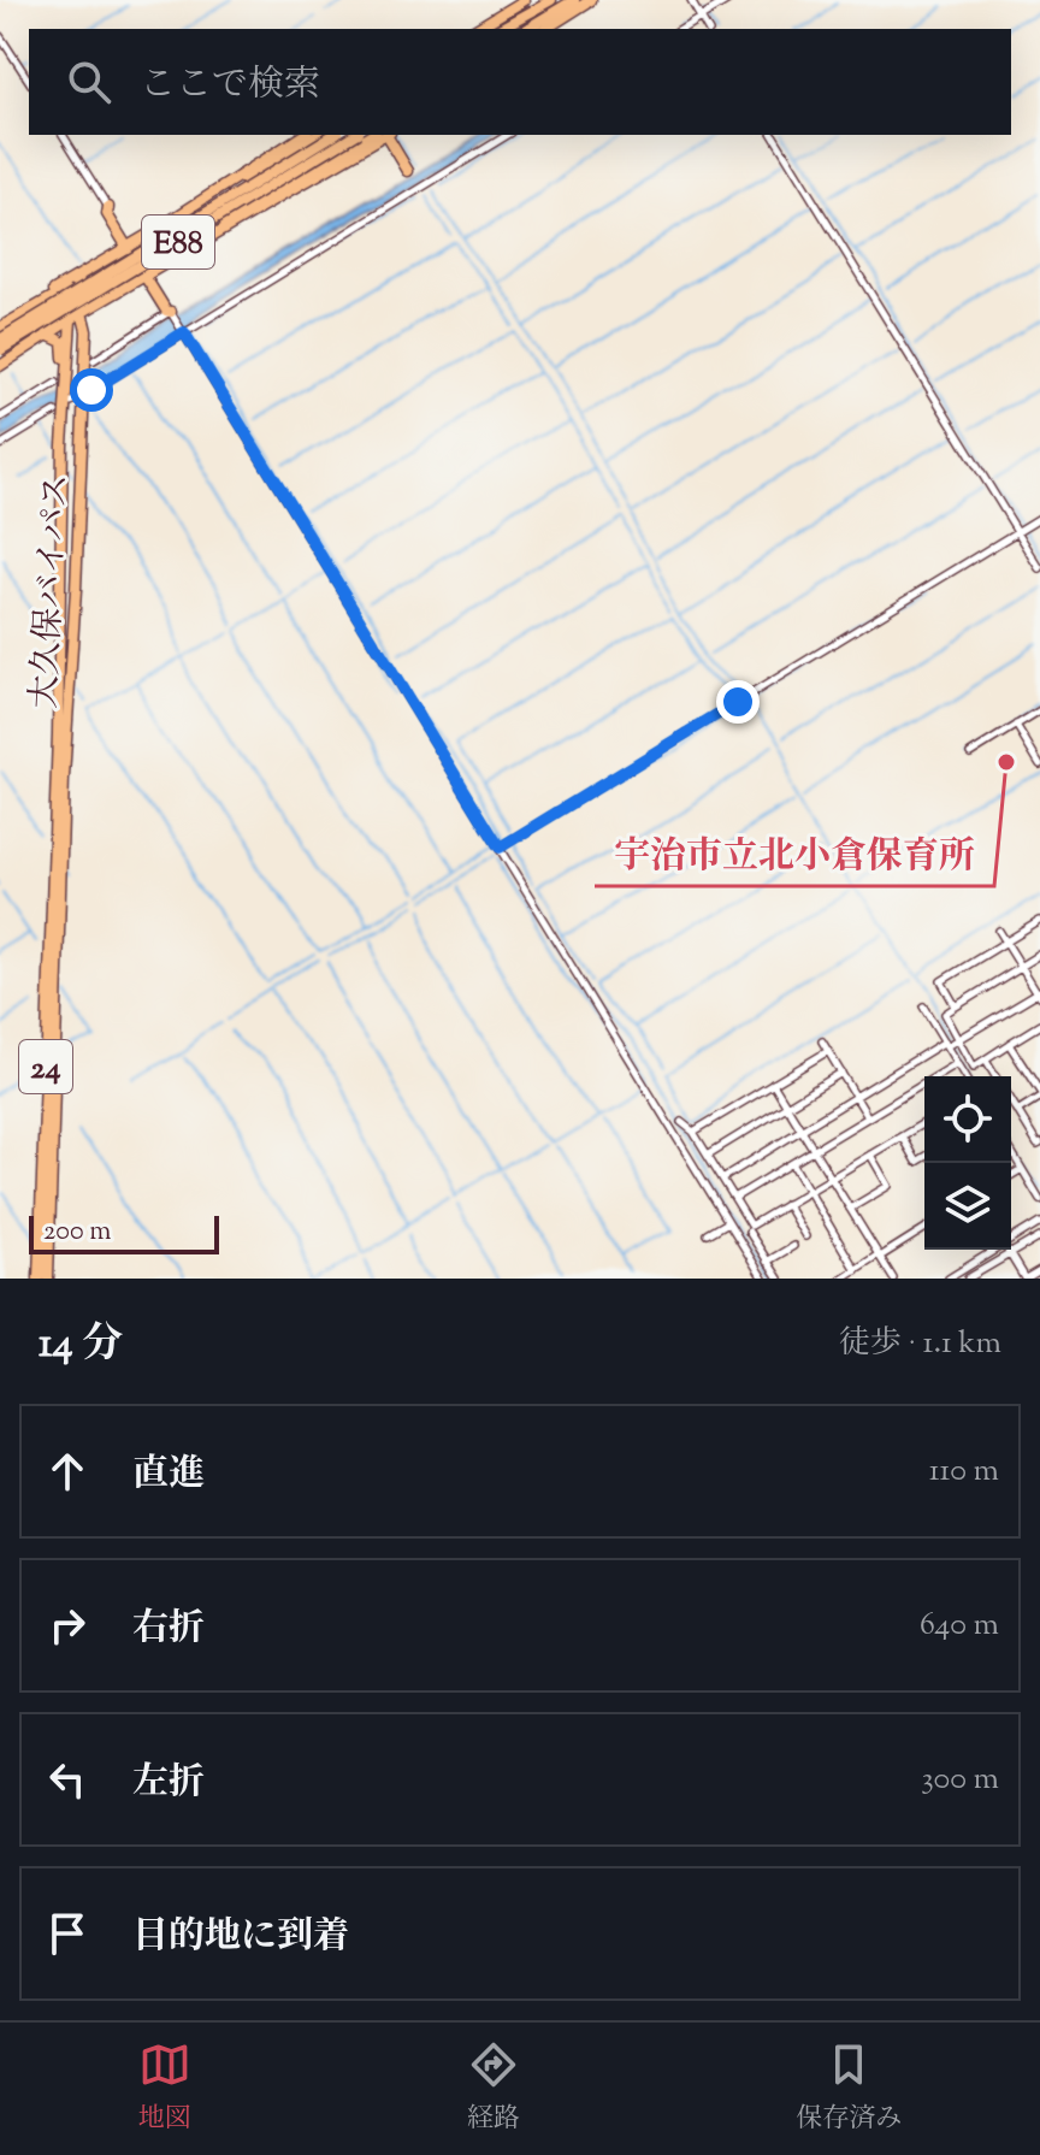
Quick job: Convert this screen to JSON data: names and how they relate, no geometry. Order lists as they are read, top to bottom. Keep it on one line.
{"streets":{"highway":["E88","大久保バイパス","24"]},"places":["宇治市立北小倉保育所"],"scale_bar":"200 m","page":{"search":"ここで検索","scale":"200 m","heading":["14 分","徒歩 · 1.1 km"],"list":[["直進","110 m"],["右折","640 m"],["左折","300 m"],"目的地に到着"],"nav":["地図","経路","保存済み"]}}
